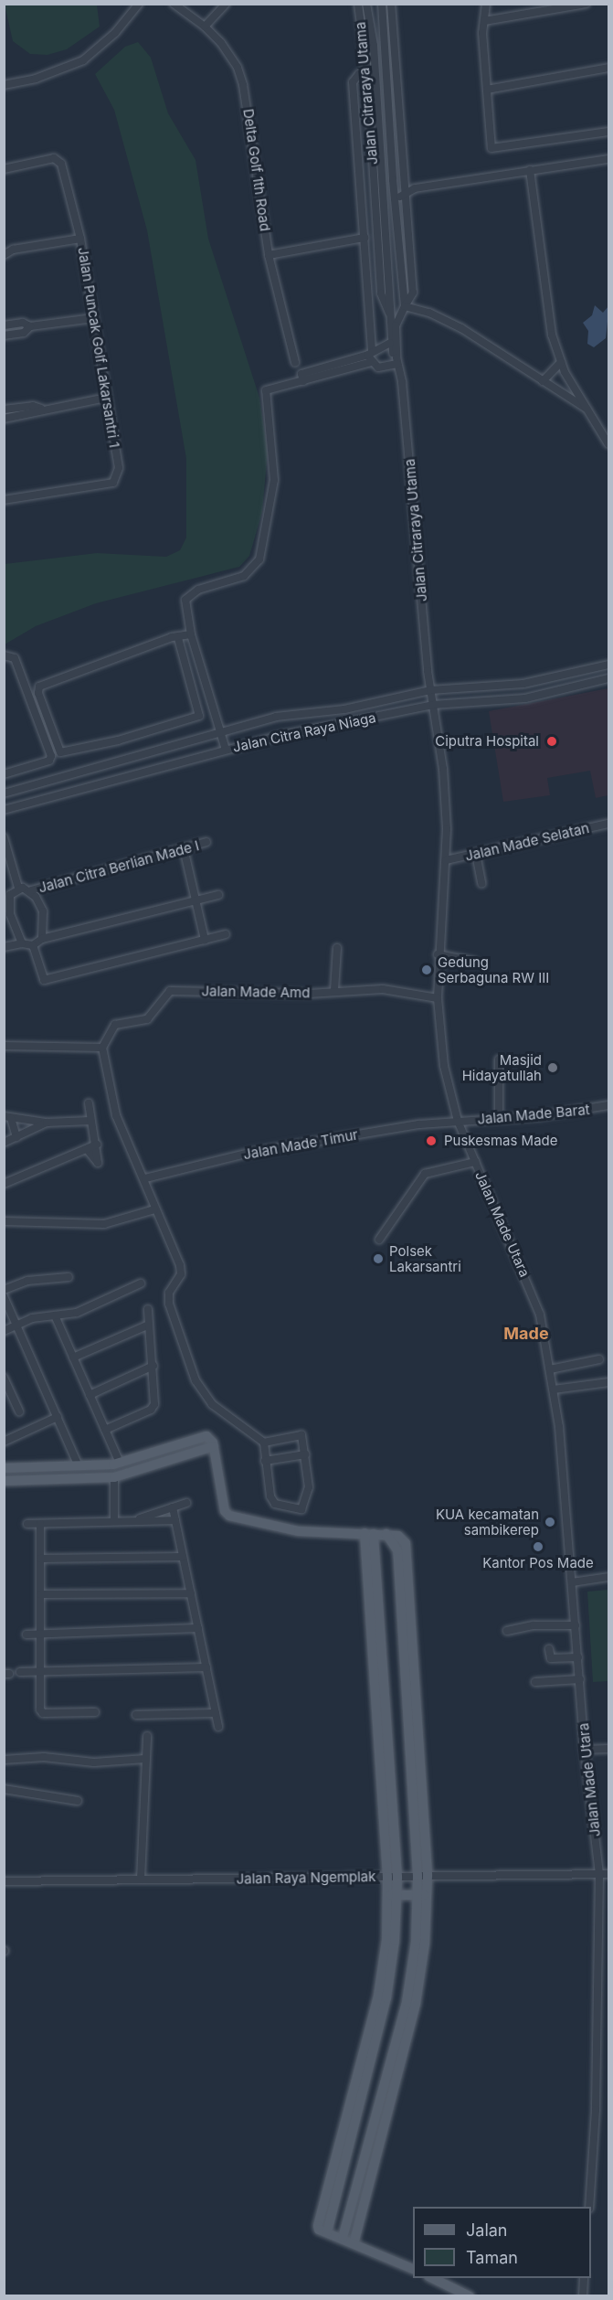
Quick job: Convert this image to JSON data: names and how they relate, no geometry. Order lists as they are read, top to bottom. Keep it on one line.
{"streets":{"street":["Jalan Citraraya Utama","Delta Golf 1th Road","Jalan Puncak Golf Lakarsantri 1","Jalan Citra Raya Niaga","Jalan Made Selatan","Jalan Citra Berlian Made I","Jalan Made Amd","Jalan Made Barat","Jalan Made Timur","Jalan Made Utara","Jalan Raya Ngemplak"]},"crossings":[["Jalan Citraraya Utama","Jalan Citra Raya Niaga"],["Jalan Citraraya Utama","Jalan Made Utara"],["Jalan Citra Raya Niaga","Jalan Made Utara"],["Jalan Made Selatan","Jalan Made Utara"],["Jalan Made Amd","Jalan Made Utara"],["Jalan Made Barat","Jalan Made Timur"],["Jalan Made Barat","Jalan Made Utara"],["Jalan Made Timur","Jalan Made Utara"],["Jalan Made Utara","Jalan Raya Ngemplak"]],"districts":["Made"],"places":["Ciputra Hospital","Gedung Serbaguna RW III","Masjid Hidayatullah","Puskesmas Made","Polsek Lakarsantri","KUA kecamatan sambikerep","Kantor Pos Made"],"legend":["Jalan","Taman"]}
